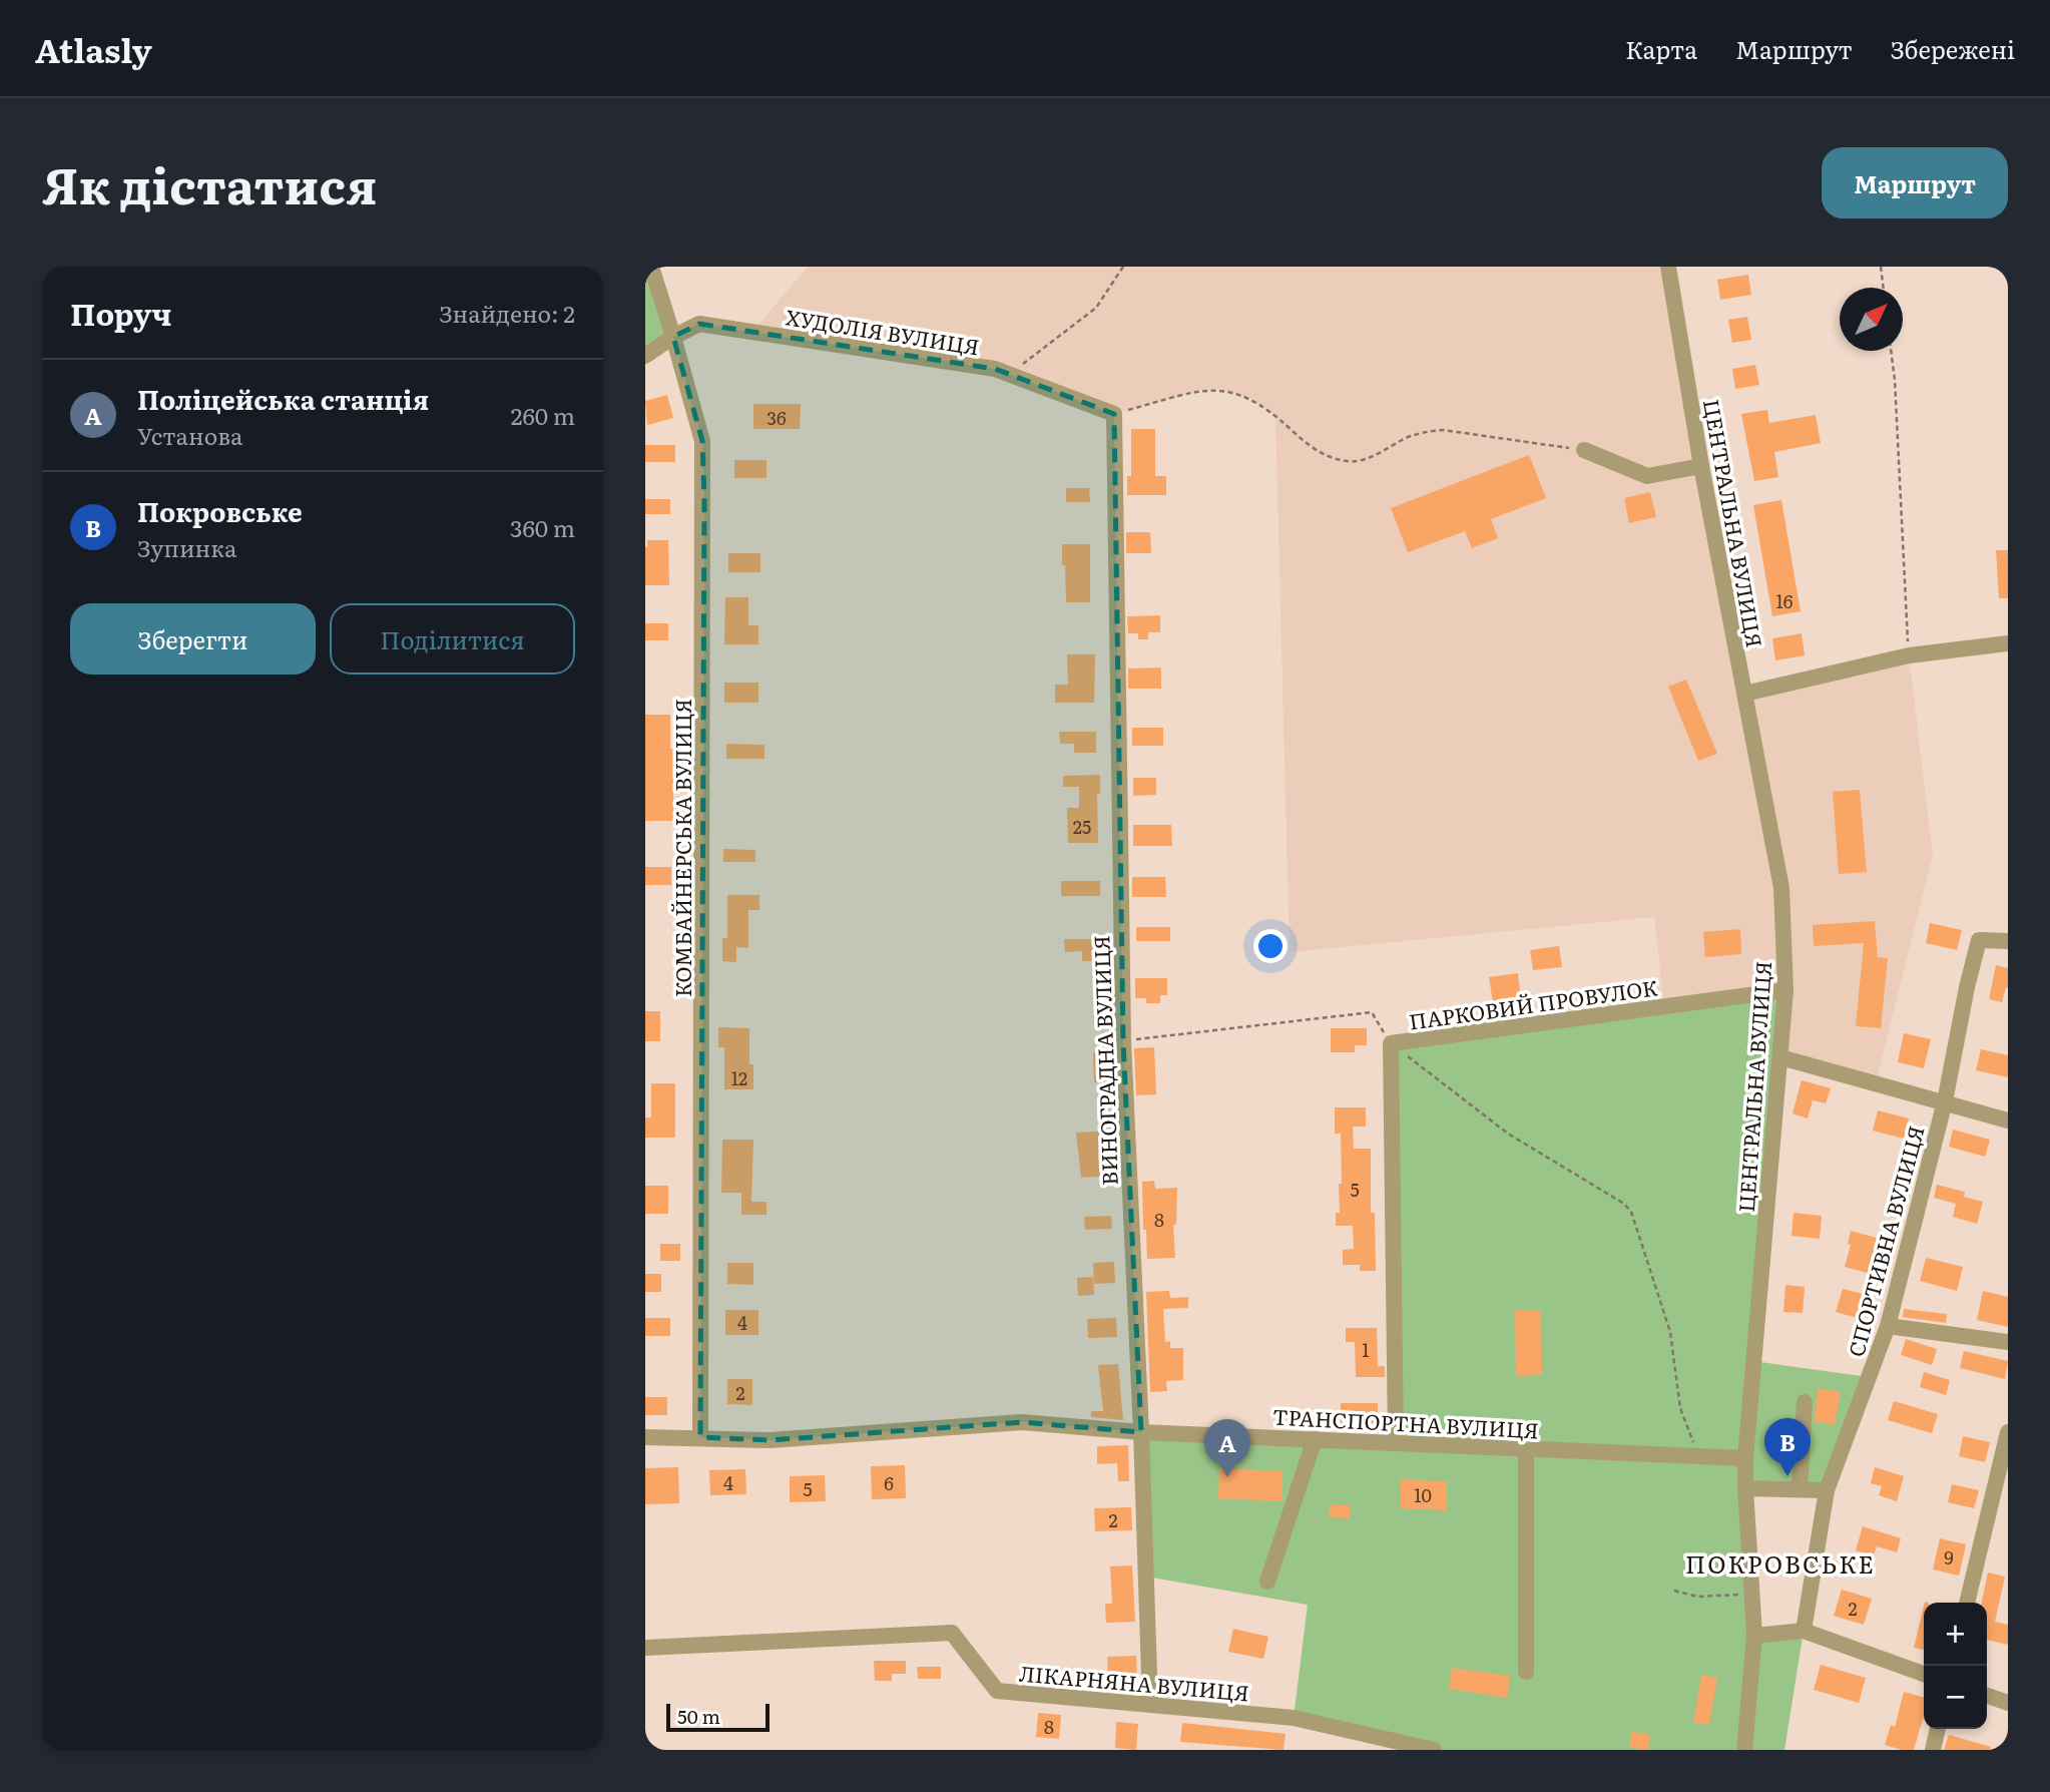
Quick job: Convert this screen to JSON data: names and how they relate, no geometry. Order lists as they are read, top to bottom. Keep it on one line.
{"streets":{"street":["ХУДОЛІЯ ВУЛИЦЯ","ЦЕНТРАЛЬНА ВУЛИЦЯ","КОМБАЙНЕРСЬКА ВУЛИЦЯ","ПАРКОВИЙ ПРОВУЛОК","ВИНОГРАДНА ВУЛИЦЯ","СПОРТИВНА ВУЛИЦЯ","ТРАНСПОРТНА ВУЛИЦЯ","ЛІКАРНЯНА ВУЛИЦЯ"]},"crossings":[["ХУДОЛІЯ ВУЛИЦЯ","КОМБАЙНЕРСЬКА ВУЛИЦЯ"],["ХУДОЛІЯ ВУЛИЦЯ","ВИНОГРАДНА ВУЛИЦЯ"],["ЦЕНТРАЛЬНА ВУЛИЦЯ","ПАРКОВИЙ ПРОВУЛОК"],["ЦЕНТРАЛЬНА ВУЛИЦЯ","ТРАНСПОРТНА ВУЛИЦЯ"],["КОМБАЙНЕРСЬКА ВУЛИЦЯ","ТРАНСПОРТНА ВУЛИЦЯ"],["ПАРКОВИЙ ПРОВУЛОК","ТРАНСПОРТНА ВУЛИЦЯ"],["ВИНОГРАДНА ВУЛИЦЯ","ТРАНСПОРТНА ВУЛИЦЯ"],["ВИНОГРАДНА ВУЛИЦЯ","ЛІКАРНЯНА ВУЛИЦЯ"]],"districts":["ПОКРОВСЬКЕ"],"house_numbers":["36","16","25","12","5","8","4","1","2","4","6","5","10","2","9","2","8"],"scale_bar":"50 m","north":"top right","page":{"header":"Atlasly","nav":["Карта","Маршрут","Збережені"],"title":"Як дістатися","buttons":["Маршрут",["Зберегти","Поділитися"]],"heading":["Поруч","Знайдено: 2"],"list":[{"mark":"A","name":"Поліцейська станція","note":"Установа","value":"260 m"},{"mark":"B","name":"Покровське","note":"Зупинка","value":"360 m"}],"pins":["B","A"],"map_buttons":["+","−"],"scale":"50 m"}}
